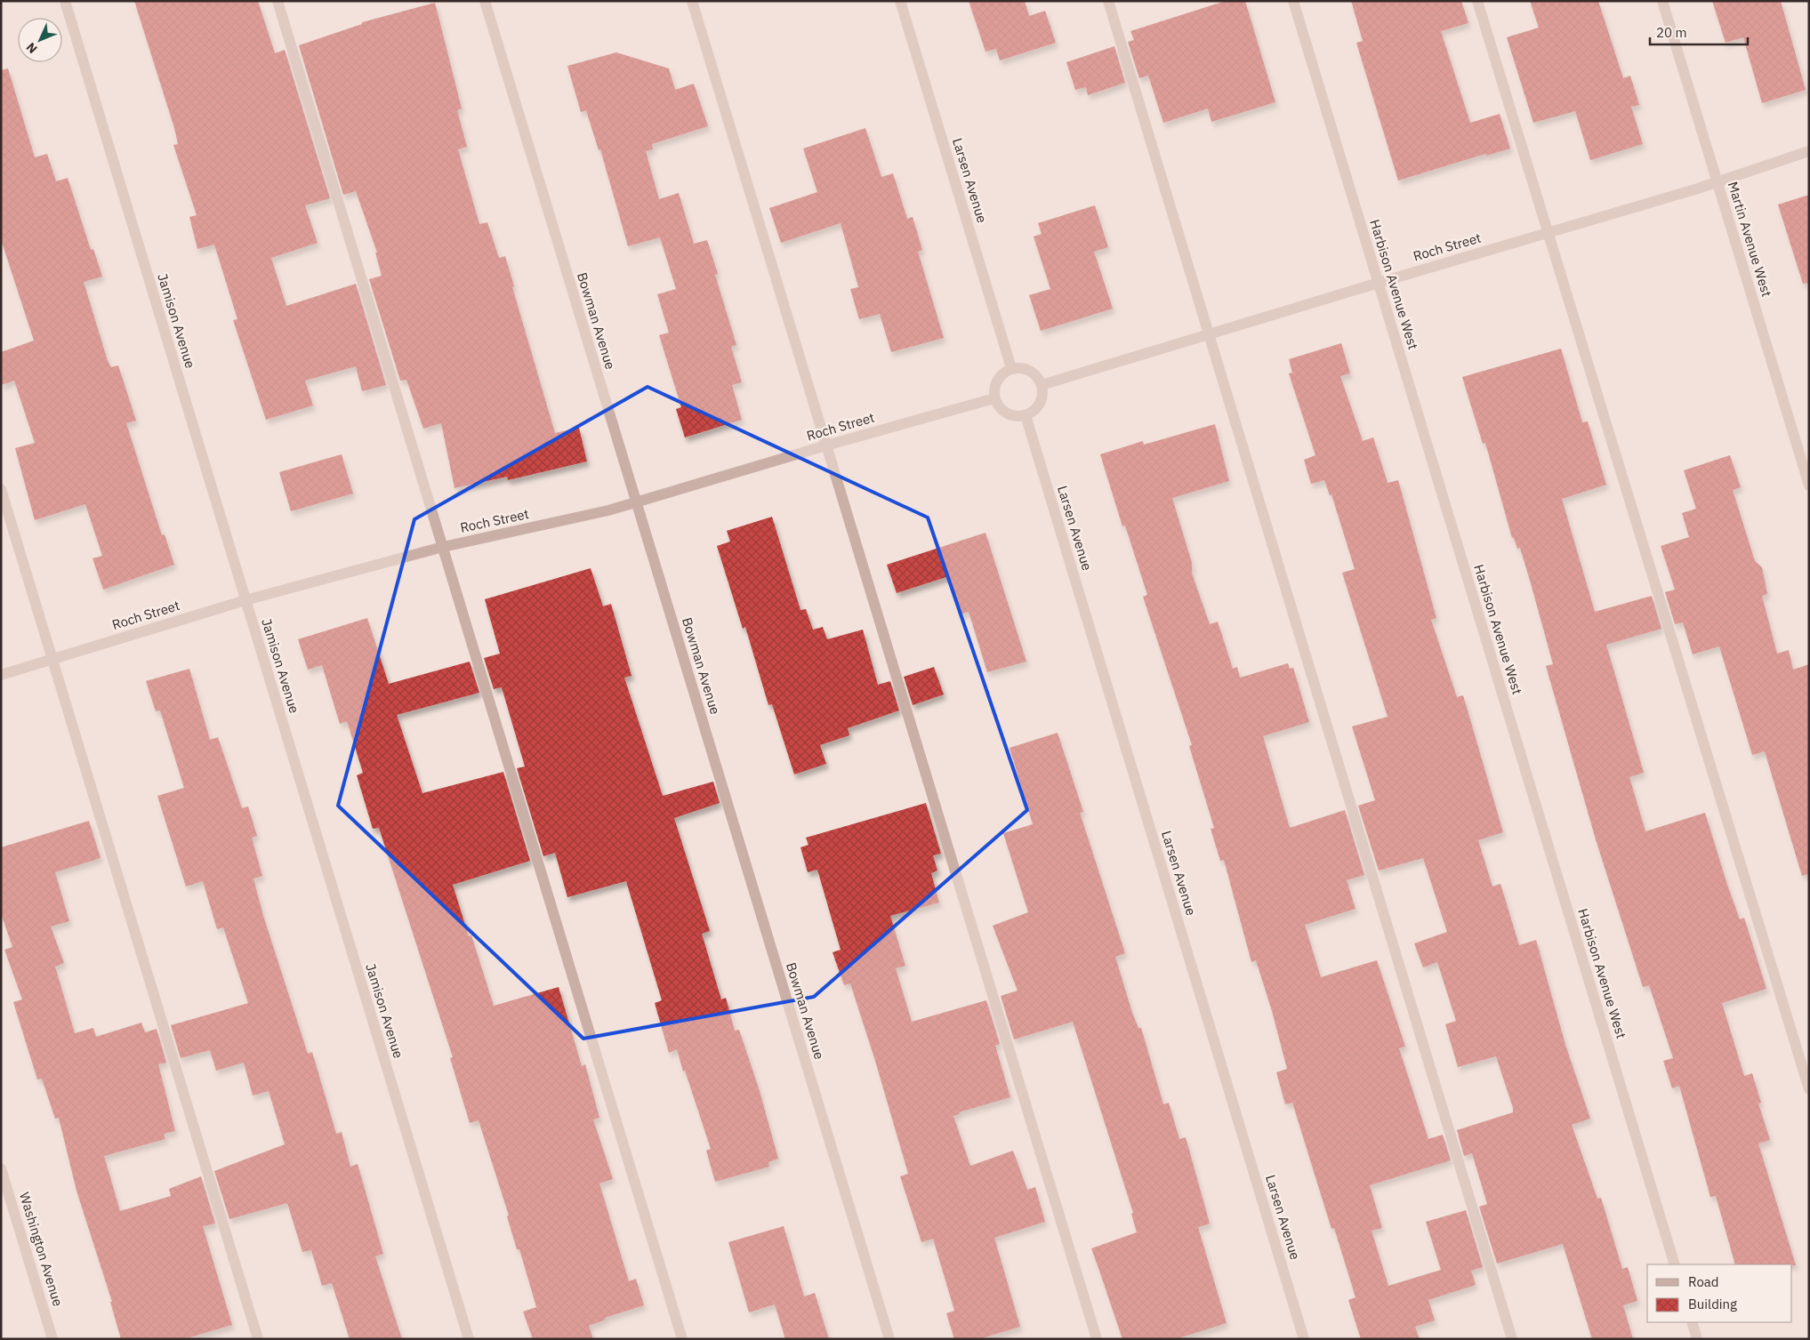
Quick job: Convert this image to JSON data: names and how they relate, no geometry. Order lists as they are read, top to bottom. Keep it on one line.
{"streets":{"street":["Larsen Avenue","Martin Avenue West","Roch Street","Harbison Avenue West","Jamison Avenue","Bowman Avenue","Washington Avenue"]},"crossings":[["Larsen Avenue","Roch Street"],["Martin Avenue West","Roch Street"],["Roch Street","Harbison Avenue West"],["Roch Street","Jamison Avenue"],["Roch Street","Bowman Avenue"]],"legend":["Road","Building"],"scale_bar":"20 m","north":"bottom left"}
